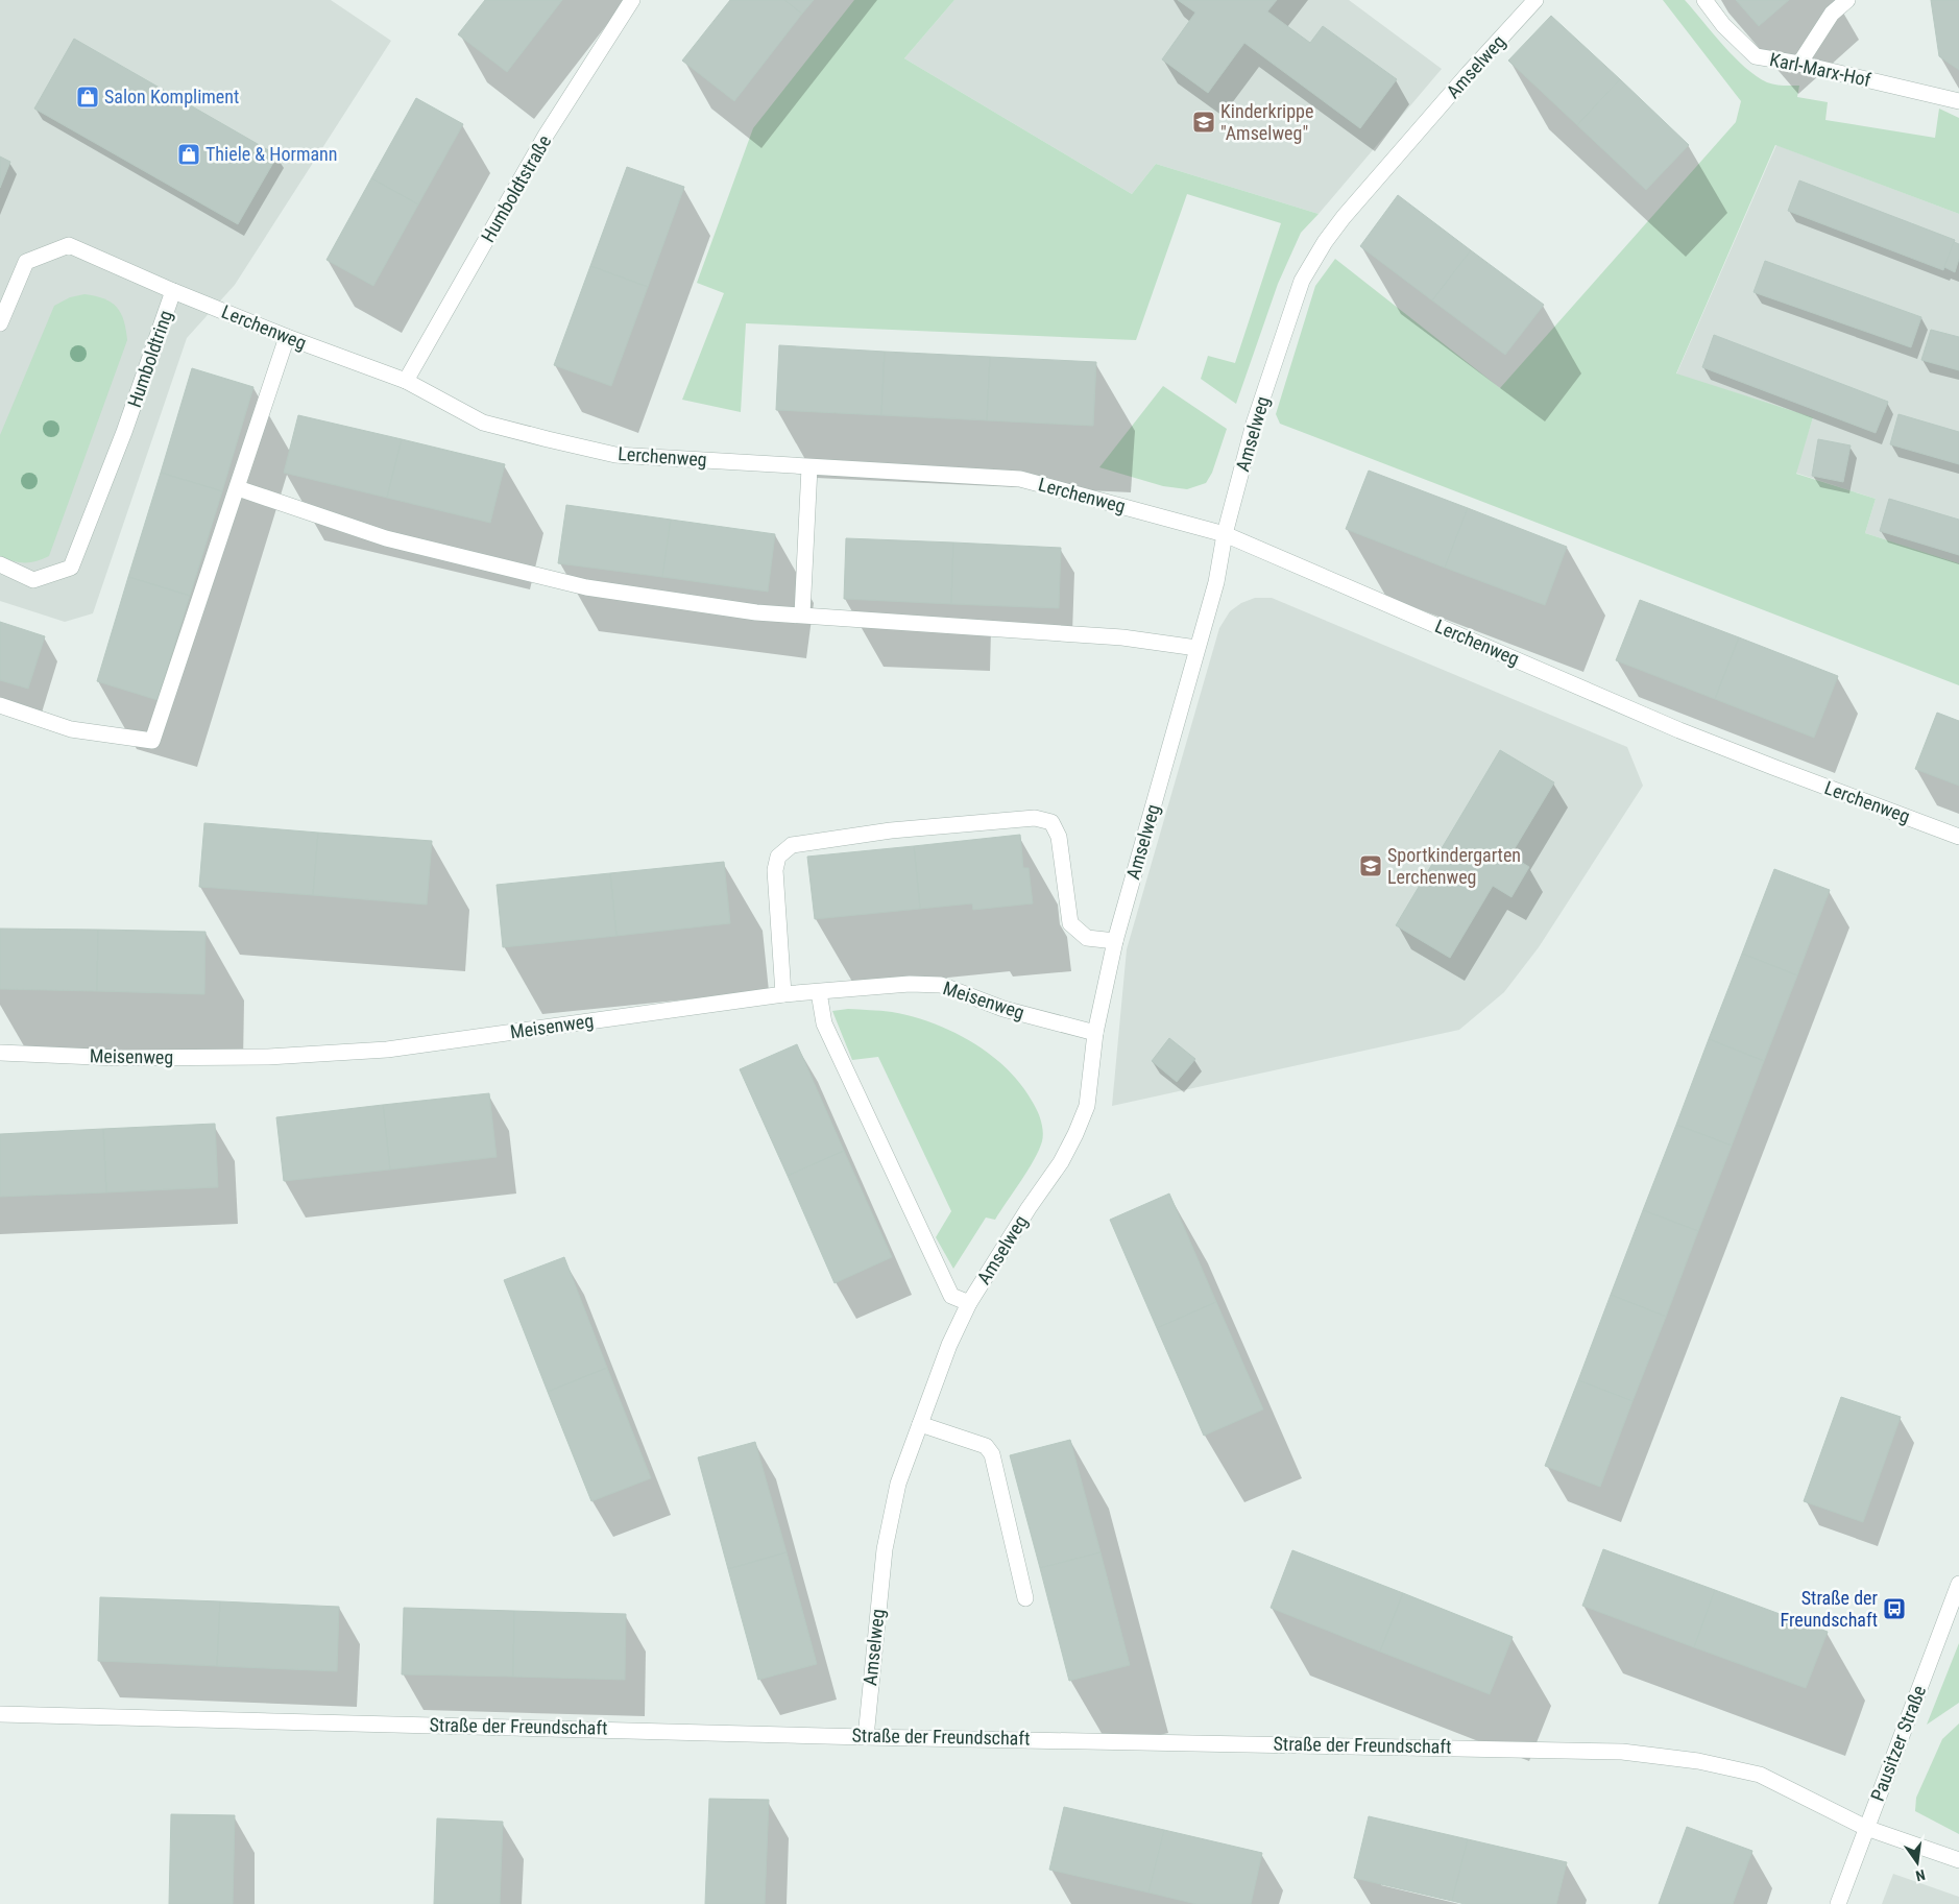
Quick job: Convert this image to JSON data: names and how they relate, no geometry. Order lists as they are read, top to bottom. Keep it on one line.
{"streets":{"street":["Amselweg","Karl-Marx-Hof","Humboldtstraße","Lerchenweg","Humboldtring","Meisenweg","Straße der Freundschaft","Pausitzer Straße"]},"crossings":[["Amselweg","Lerchenweg"],["Amselweg","Meisenweg"],["Amselweg","Straße der Freundschaft"],["Humboldtstraße","Lerchenweg"],["Lerchenweg","Humboldtring"],["Straße der Freundschaft","Pausitzer Straße"]],"places":{"shop":["Salon Kompliment","Thiele & Hormann"],"school or university":["Kinderkrippe \"Amselweg\"","Sportkindergarten Lerchenweg"],"bus stop":["Straße der Freundschaft"]},"north":"bottom"}
